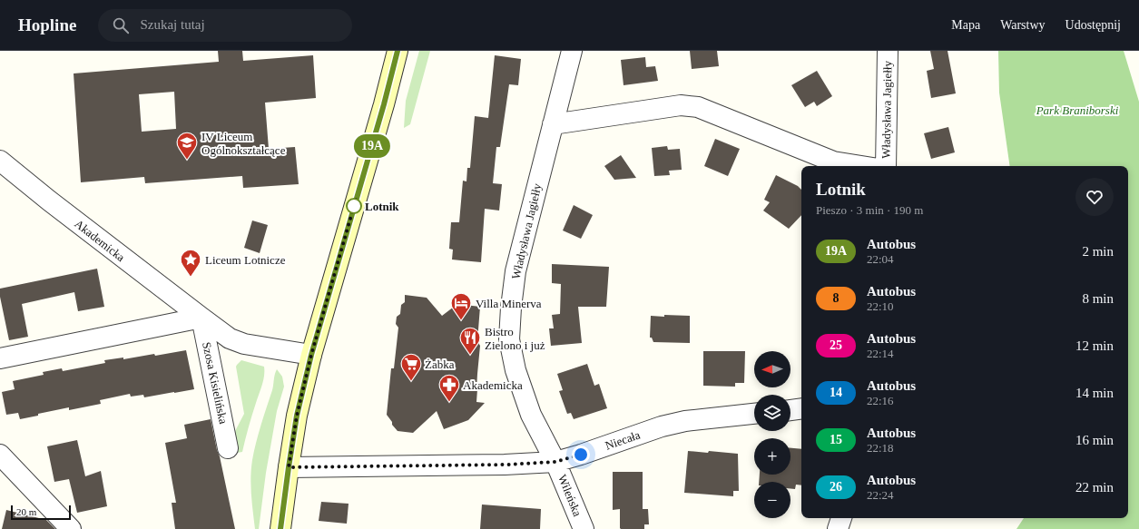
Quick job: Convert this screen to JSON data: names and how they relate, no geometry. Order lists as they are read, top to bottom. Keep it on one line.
{"streets":{"street":["Władysława Jagiełły","Akademicka","Szosa Kisielińska","Niecała","Wileńska"]},"crossings":[["Władysława Jagiełły","Niecała"],["Władysława Jagiełły","Wileńska"],["Akademicka","Szosa Kisielińska"],["Niecała","Wileńska"]],"parks":["Park Braniborski"],"places":{"school or university":["IV Liceum Ogólnokształcące"],"other":["Lotnik"],"place":["Liceum Lotnicze"],"hotel":["Villa Minerva"],"restaurant":["Bistro Zielono i już"],"supermarket":["Żabka"],"pharmacy":["Akademicka"]},"lines":["bus line 19A"],"scale_bar":"20 m","north":"left","page":{"header":"Hopline","search":"Szukaj tutaj","nav":["Mapa","Warstwy","Udostępnij"],"on_map":"19A","heading":["Lotnik","Pieszo · 3 min · 190 m"],"list":[{"mark":"19A","name":"Autobus","note":"22:04","value":"2 min"},{"mark":"8","name":"Autobus","note":"22:10","value":"8 min"},{"mark":"25","name":"Autobus","note":"22:14","value":"12 min"},{"mark":"14","name":"Autobus","note":"22:16","value":"14 min"},{"mark":"15","name":"Autobus","note":"22:18","value":"16 min"},{"mark":"26","name":"Autobus","note":"22:24","value":"22 min"}],"map_buttons":["+","−"],"scale":"20 m"}}
